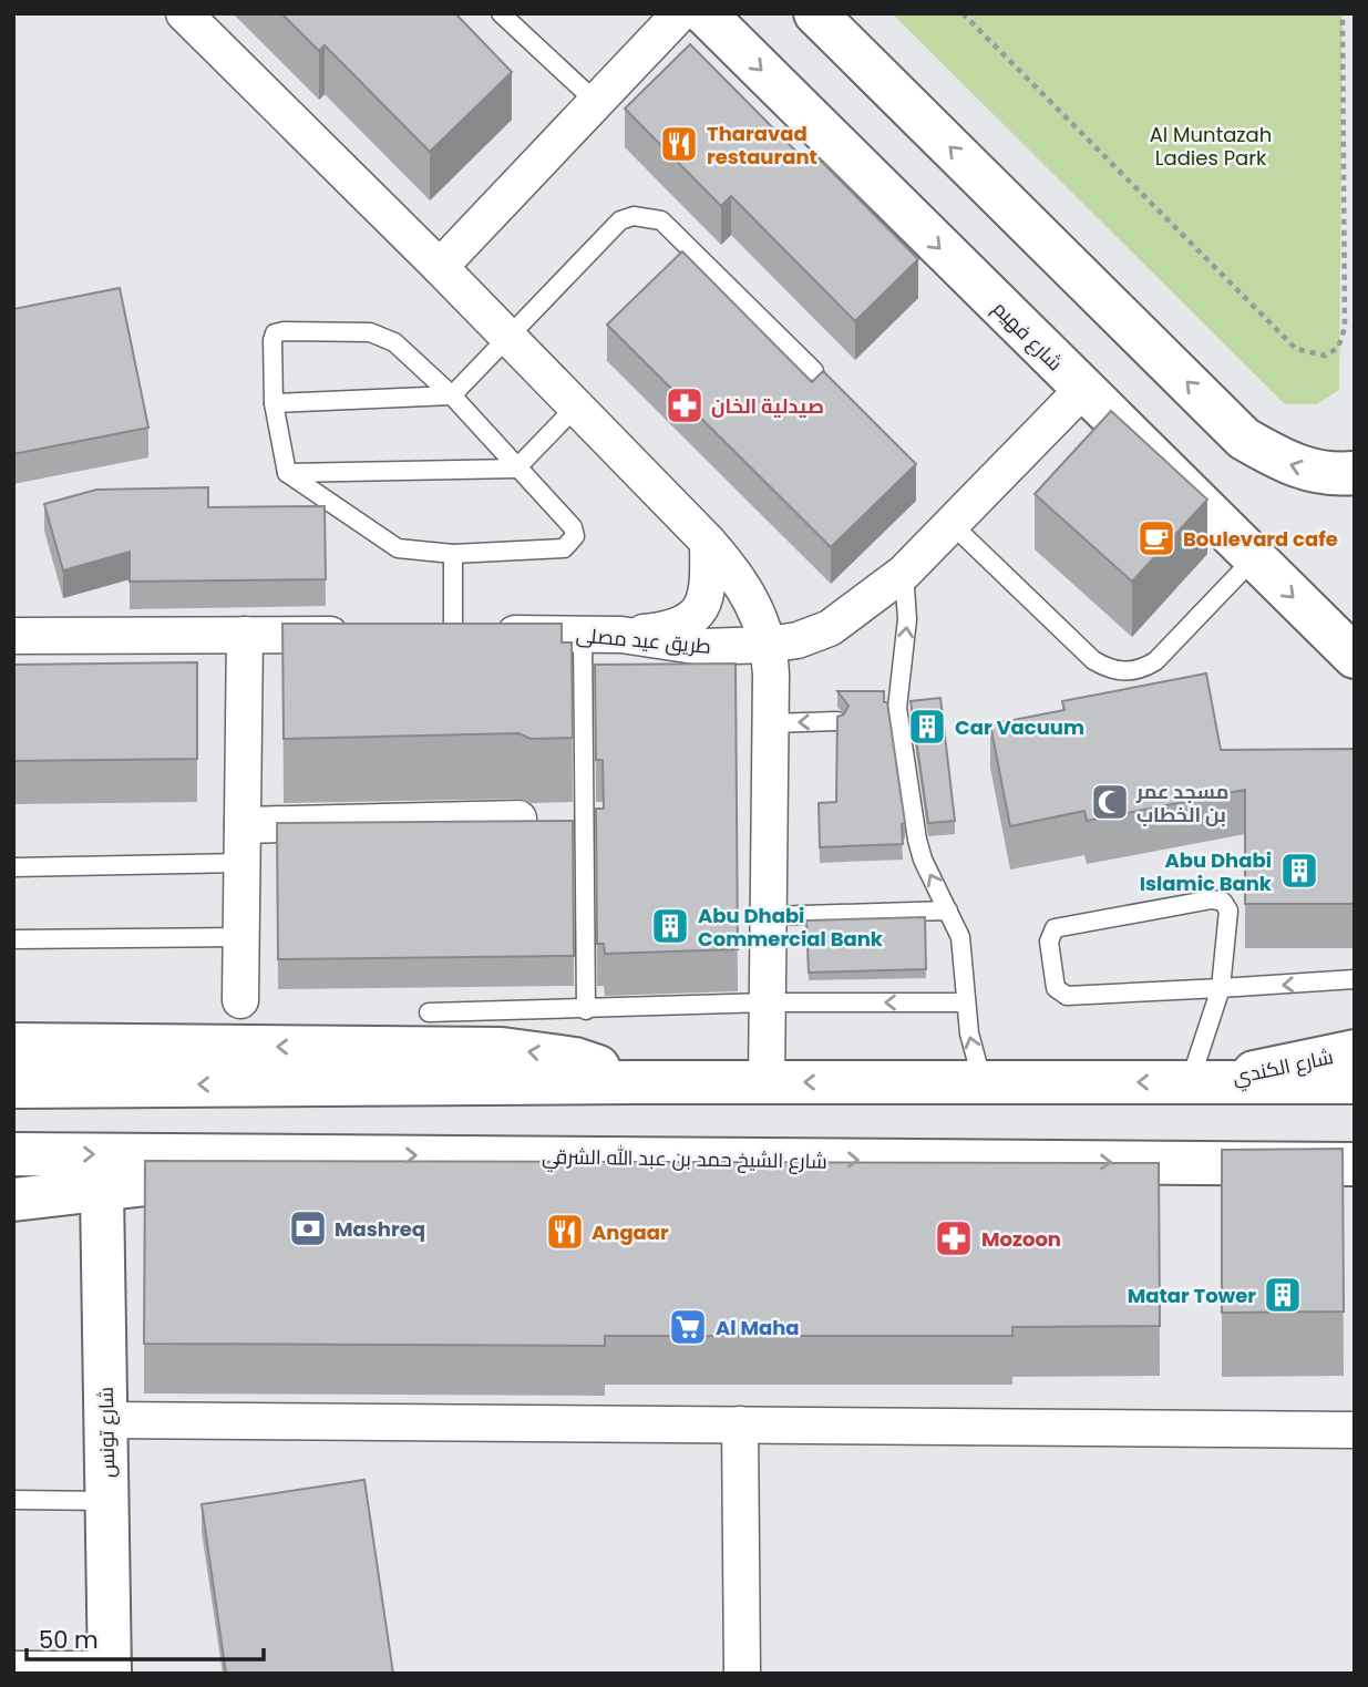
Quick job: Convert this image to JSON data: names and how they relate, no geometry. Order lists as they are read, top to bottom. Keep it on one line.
{"streets":{"main road":["شارع فهيم","شارع الكندي","شارع الشيخ حمد بن عبد الله الشرقي","شارع تونس"],"street":["طريق عيد مصلى"]},"crossings":[["شارع فهيم","طريق عيد مصلى"]],"parks":["Al Muntazah Ladies Park"],"places":{"restaurant":["Tharavad restaurant","Angaar"],"pharmacy":["صيدلية الخان","Mozoon"],"cafe":["Boulevard cafe"],"building":["Car Vacuum","Abu Dhabi Islamic Bank","Abu Dhabi Commercial Bank","Matar Tower"],"mosque":["مسجد عمر بن الخطاب"],"bank":["Mashreq"],"supermarket":["Al Maha"]},"scale_bar":"50 m"}
